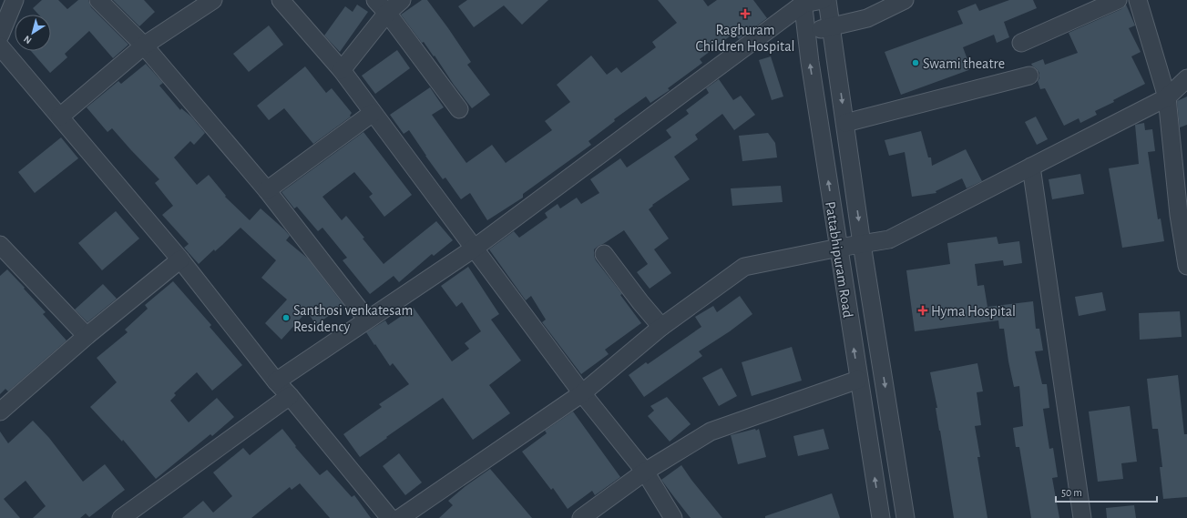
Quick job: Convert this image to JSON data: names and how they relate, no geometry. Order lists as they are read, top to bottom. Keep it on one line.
{"streets":{"street":["Pattabhipuram Road"]},"places":{"health":["Raghuram Children Hospital","Hyma Hospital"],"other":["Swami theatre","Santhosi venkatesam Residency"]},"scale_bar":"50 m","north":"bottom left"}
